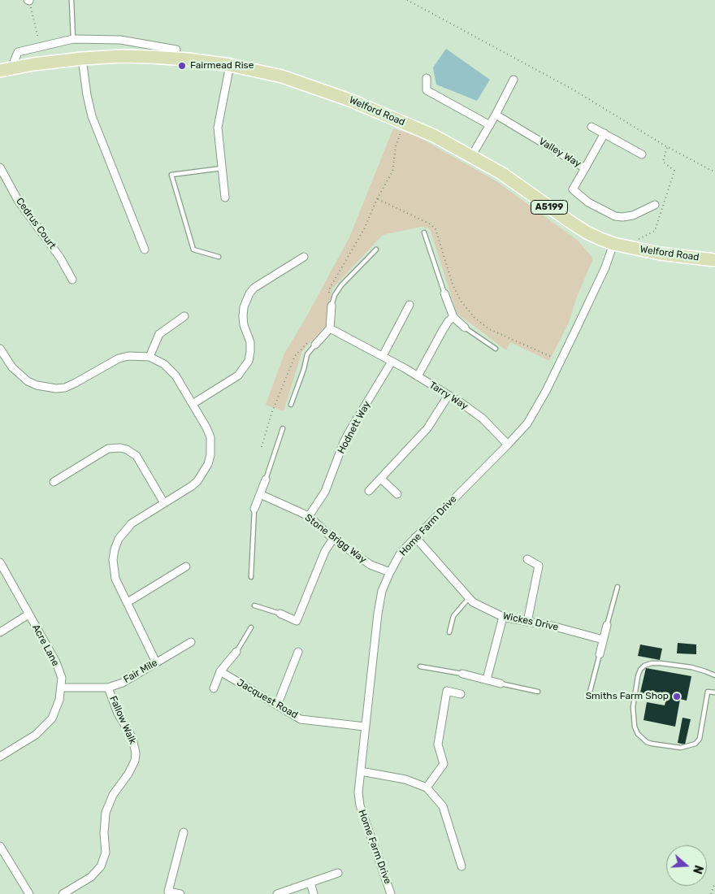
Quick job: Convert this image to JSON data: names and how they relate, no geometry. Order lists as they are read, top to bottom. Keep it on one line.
{"streets":{"main road":["Welford Road","A5199"],"street":["Valley Way","Cedrus Court","Tarry Way","Hodnett Way","Home Farm Drive","Stone Brigg Way","Wickes Drive","Acre Lane","Fair Mile","Jacquest Road","Fallow Walk"]},"crossings":[["Welford Road","Home Farm Drive"],["Tarry Way","Hodnett Way"],["Tarry Way","Home Farm Drive"],["Hodnett Way","Stone Brigg Way"],["Home Farm Drive","Stone Brigg Way"],["Home Farm Drive","Wickes Drive"],["Home Farm Drive","Jacquest Road"],["Acre Lane","Fair Mile"],["Fair Mile","Fallow Walk"]],"places":["Fairmead Rise","Smiths Farm Shop"],"north":"right"}
